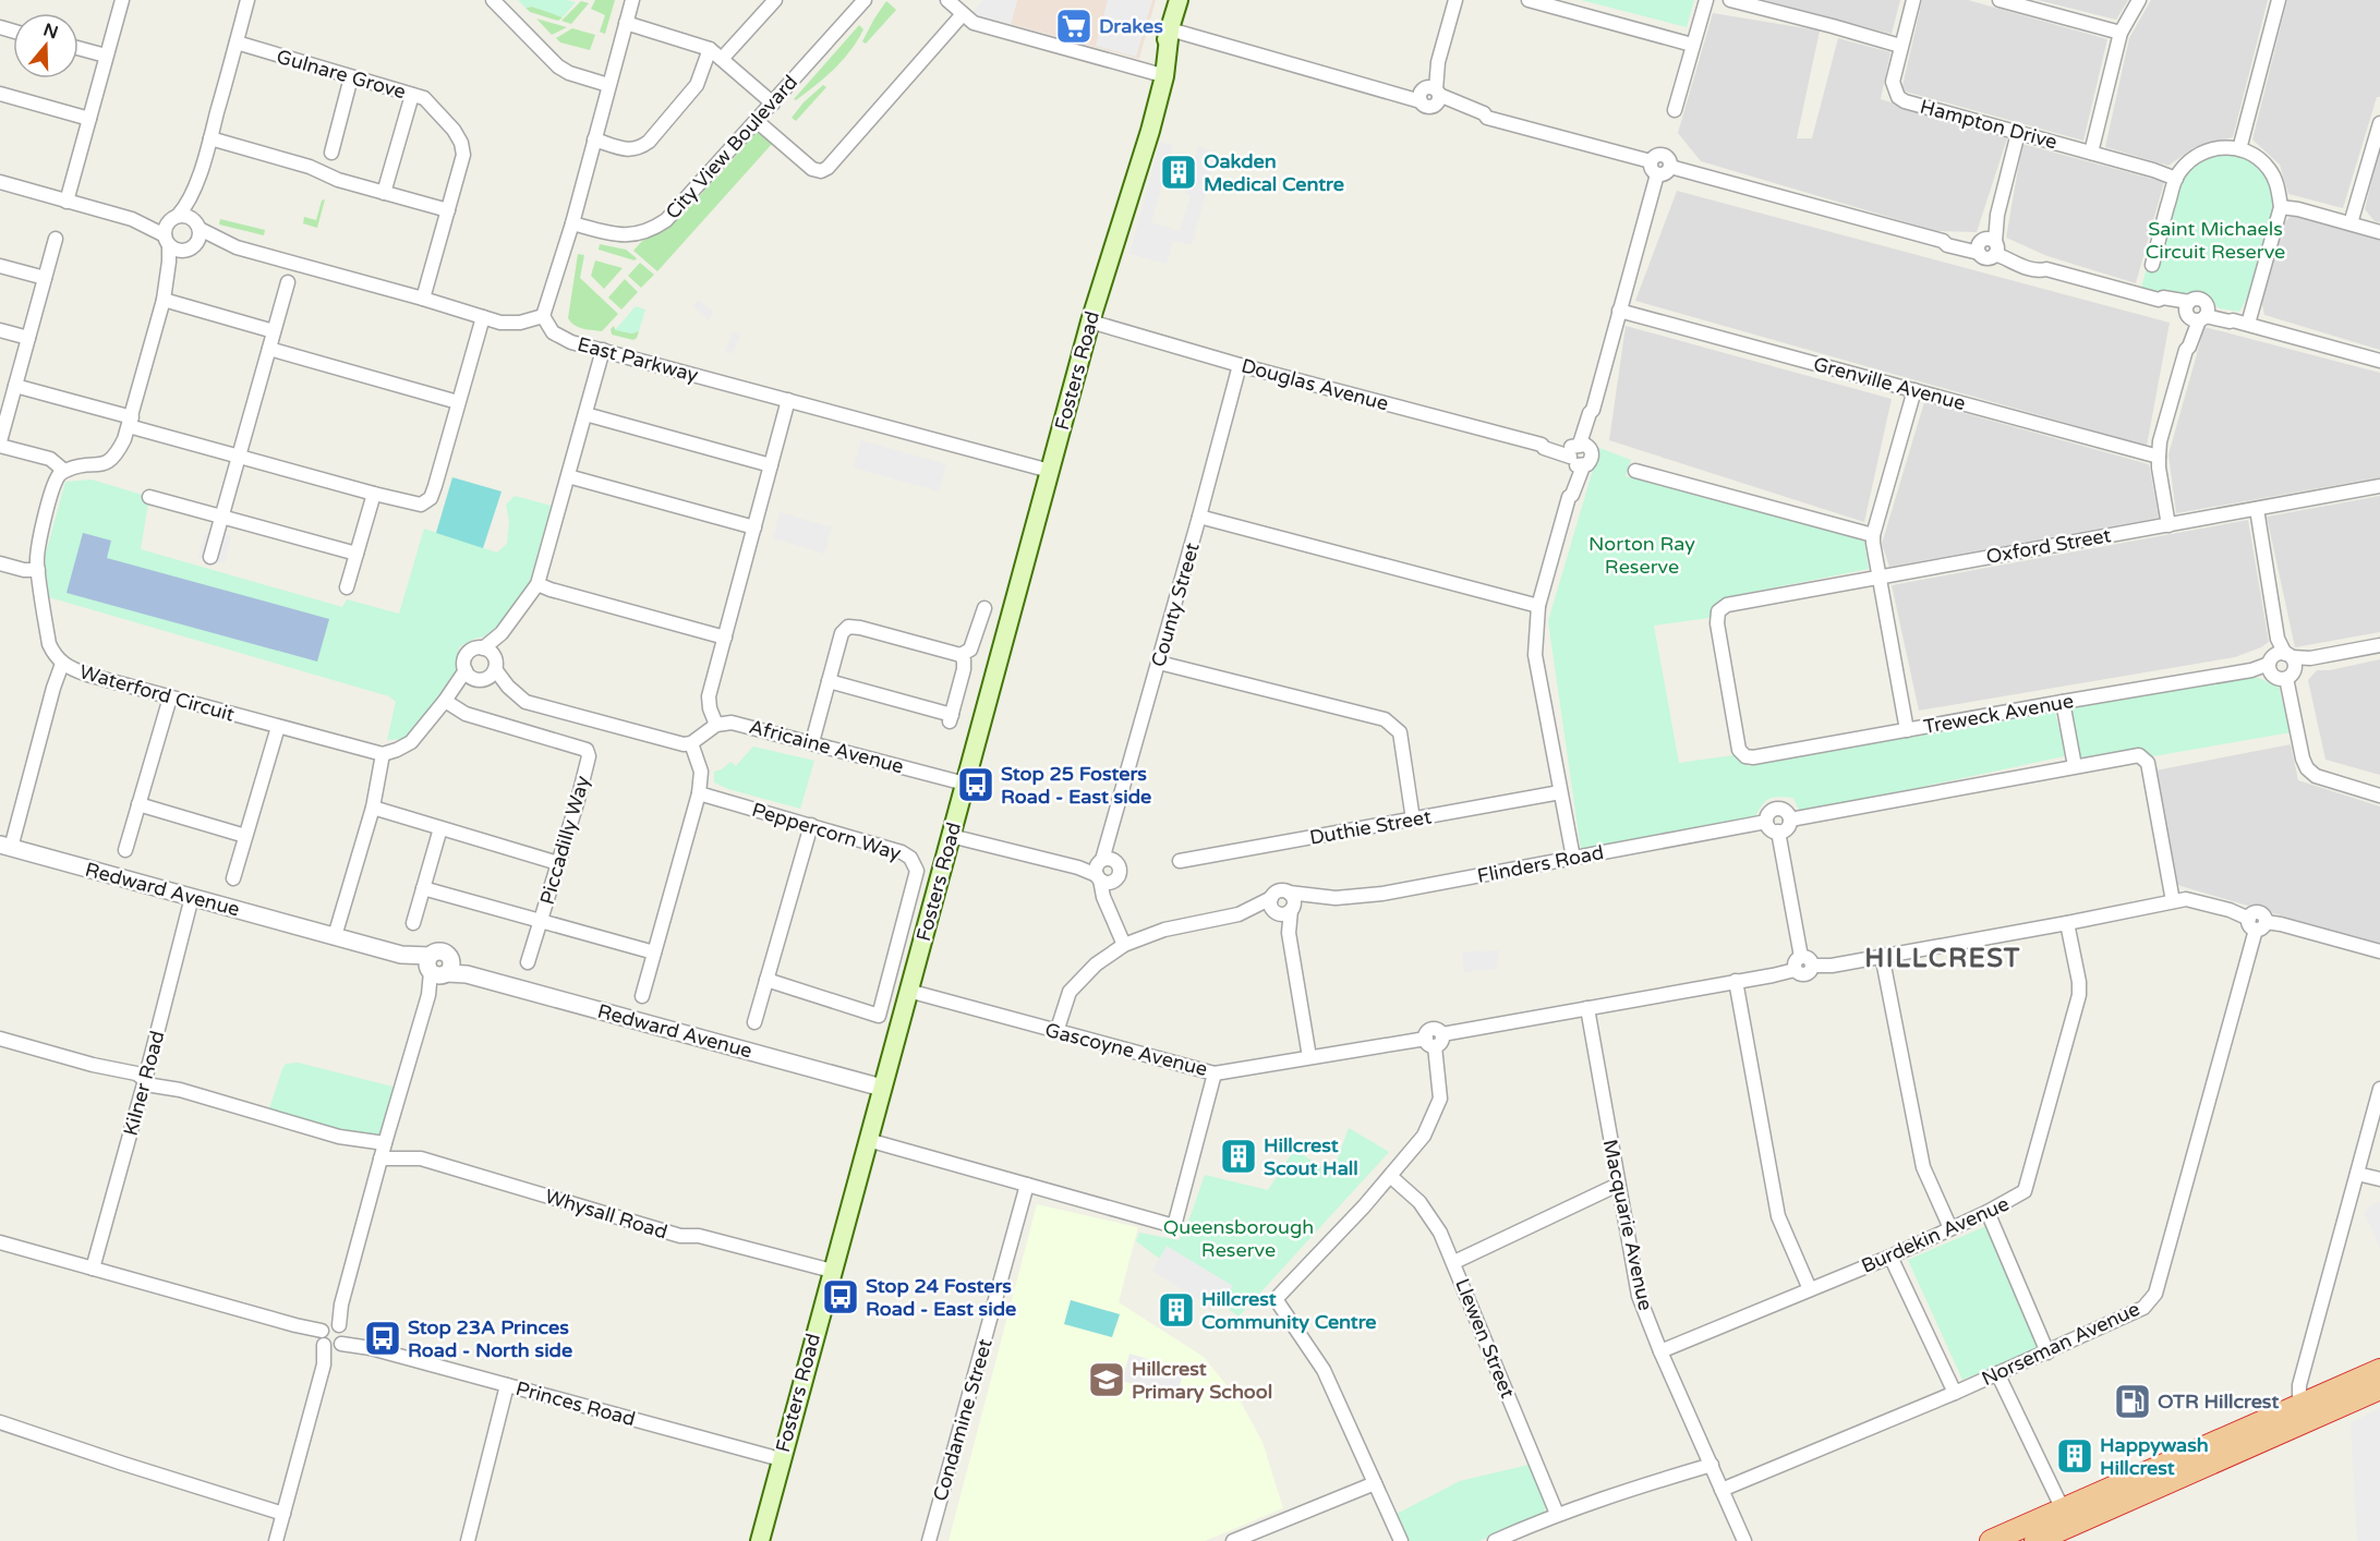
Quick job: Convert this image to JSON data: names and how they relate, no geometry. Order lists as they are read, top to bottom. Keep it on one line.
{"streets":{"main road":["Fosters Road"],"street":["Gulnare Grove","Hampton Drive","City View Boulevard","East Parkway","Grenville Avenue","Douglas Avenue","Oxford Street","County Street","Waterford Circuit","Treweck Avenue","Africaine Avenue","Duthie Street","Peppercorn Way","Piccadilly Way","Flinders Road","Redward Avenue","Gascoyne Avenue","Kilner Road","Whysall Road","Macquarie Avenue","Burdekin Avenue","Llewen Street","Norseman Avenue","Princes Road","Condamine Street"]},"crossings":[["East Parkway","Fosters Road"],["Fosters Road","Douglas Avenue"],["Fosters Road","Africaine Avenue"],["Fosters Road","Redward Avenue"],["Fosters Road","Gascoyne Avenue"],["Fosters Road","Whysall Road"],["Fosters Road","Princes Road"],["Douglas Avenue","County Street"],["Oxford Street","Treweck Avenue"],["Flinders Road","Gascoyne Avenue"],["Redward Avenue","Kilner Road"],["Gascoyne Avenue","Macquarie Avenue"],["Kilner Road","Princes Road"],["Macquarie Avenue","Burdekin Avenue"],["Macquarie Avenue","Norseman Avenue"]],"districts":["HILLCREST"],"parks":["Saint Michaels Circuit Reserve","Norton Ray Reserve","Queensborough Reserve"],"places":{"supermarket":["Drakes"],"building":["Oakden Medical Centre","Hillcrest Scout Hall","Hillcrest Community Centre","Happywash Hillcrest"],"bus stop":["Stop 25 Fosters Road - East side","Stop 24 Fosters Road - East side","Stop 23A Princes Road - North side"],"school or university":["Hillcrest Primary School"],"fuel station":["OTR Hillcrest"]},"north":"top"}
